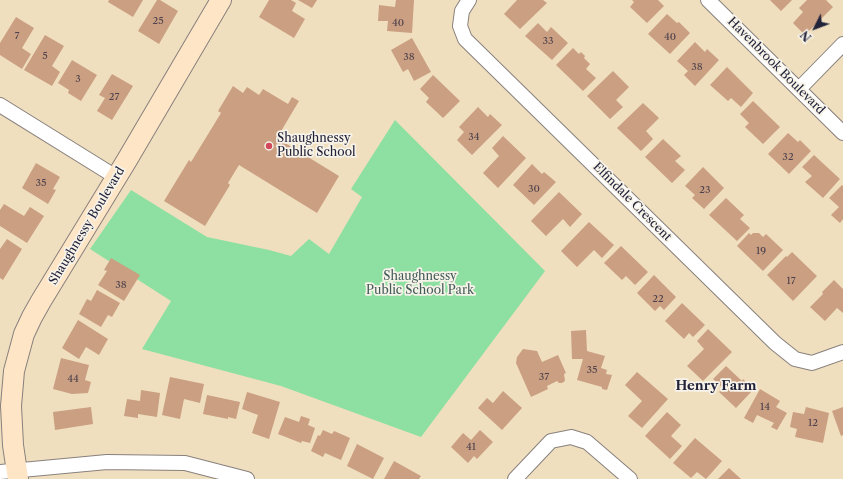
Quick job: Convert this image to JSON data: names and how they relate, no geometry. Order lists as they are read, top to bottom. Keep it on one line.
{"streets":{"street":["Havenbrook Boulevard","Elfindale Crescent","Shaughnessy Boulevard"]},"districts":["Henry Farm"],"parks":["Shaughnessy Public School Park"],"places":["Shaughnessy Public School"],"house_numbers":["25","40","7","40","33","5","38","38","3","27","34","32","35","30","23","19","17","38","22","35","37","44","14","12","41"],"north":"bottom left"}
